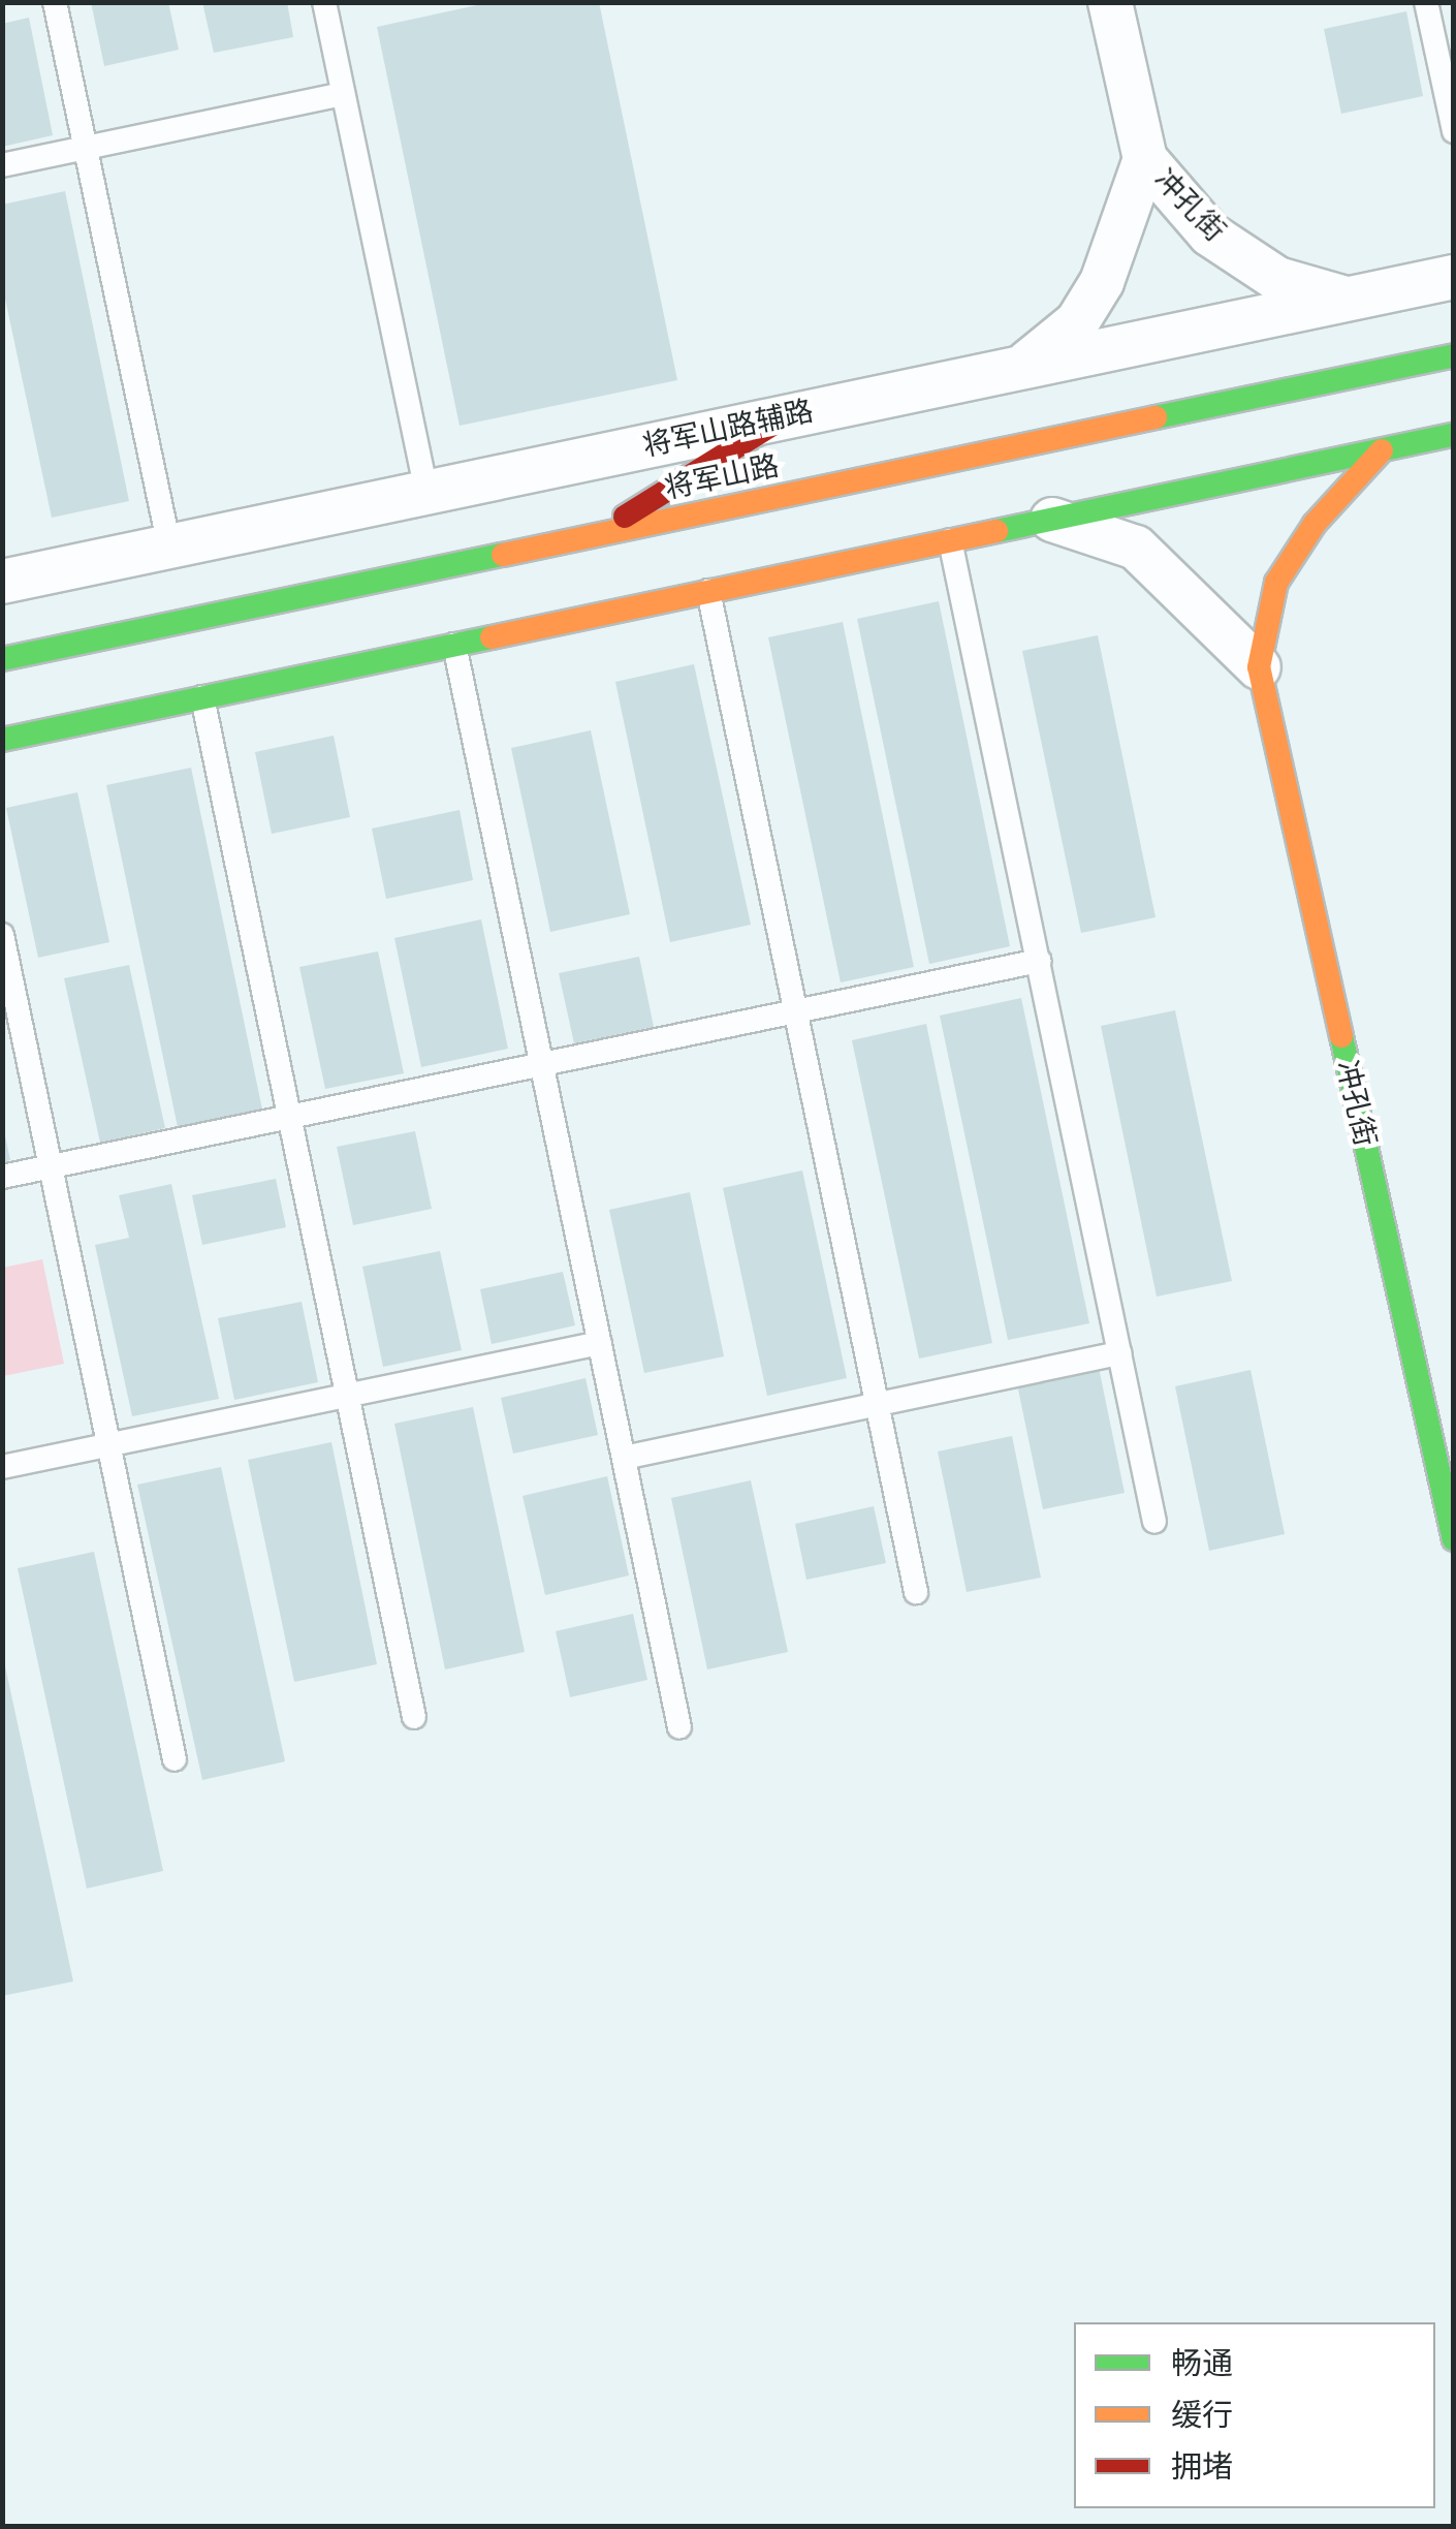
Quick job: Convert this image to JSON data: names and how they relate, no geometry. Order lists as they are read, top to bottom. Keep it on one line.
{"streets":{"street":["冲孔街","将军山路辅路","将军山路"]},"crossings":[["冲孔街","将军山路辅路"]],"legend":["畅通","缓行","拥堵"]}
